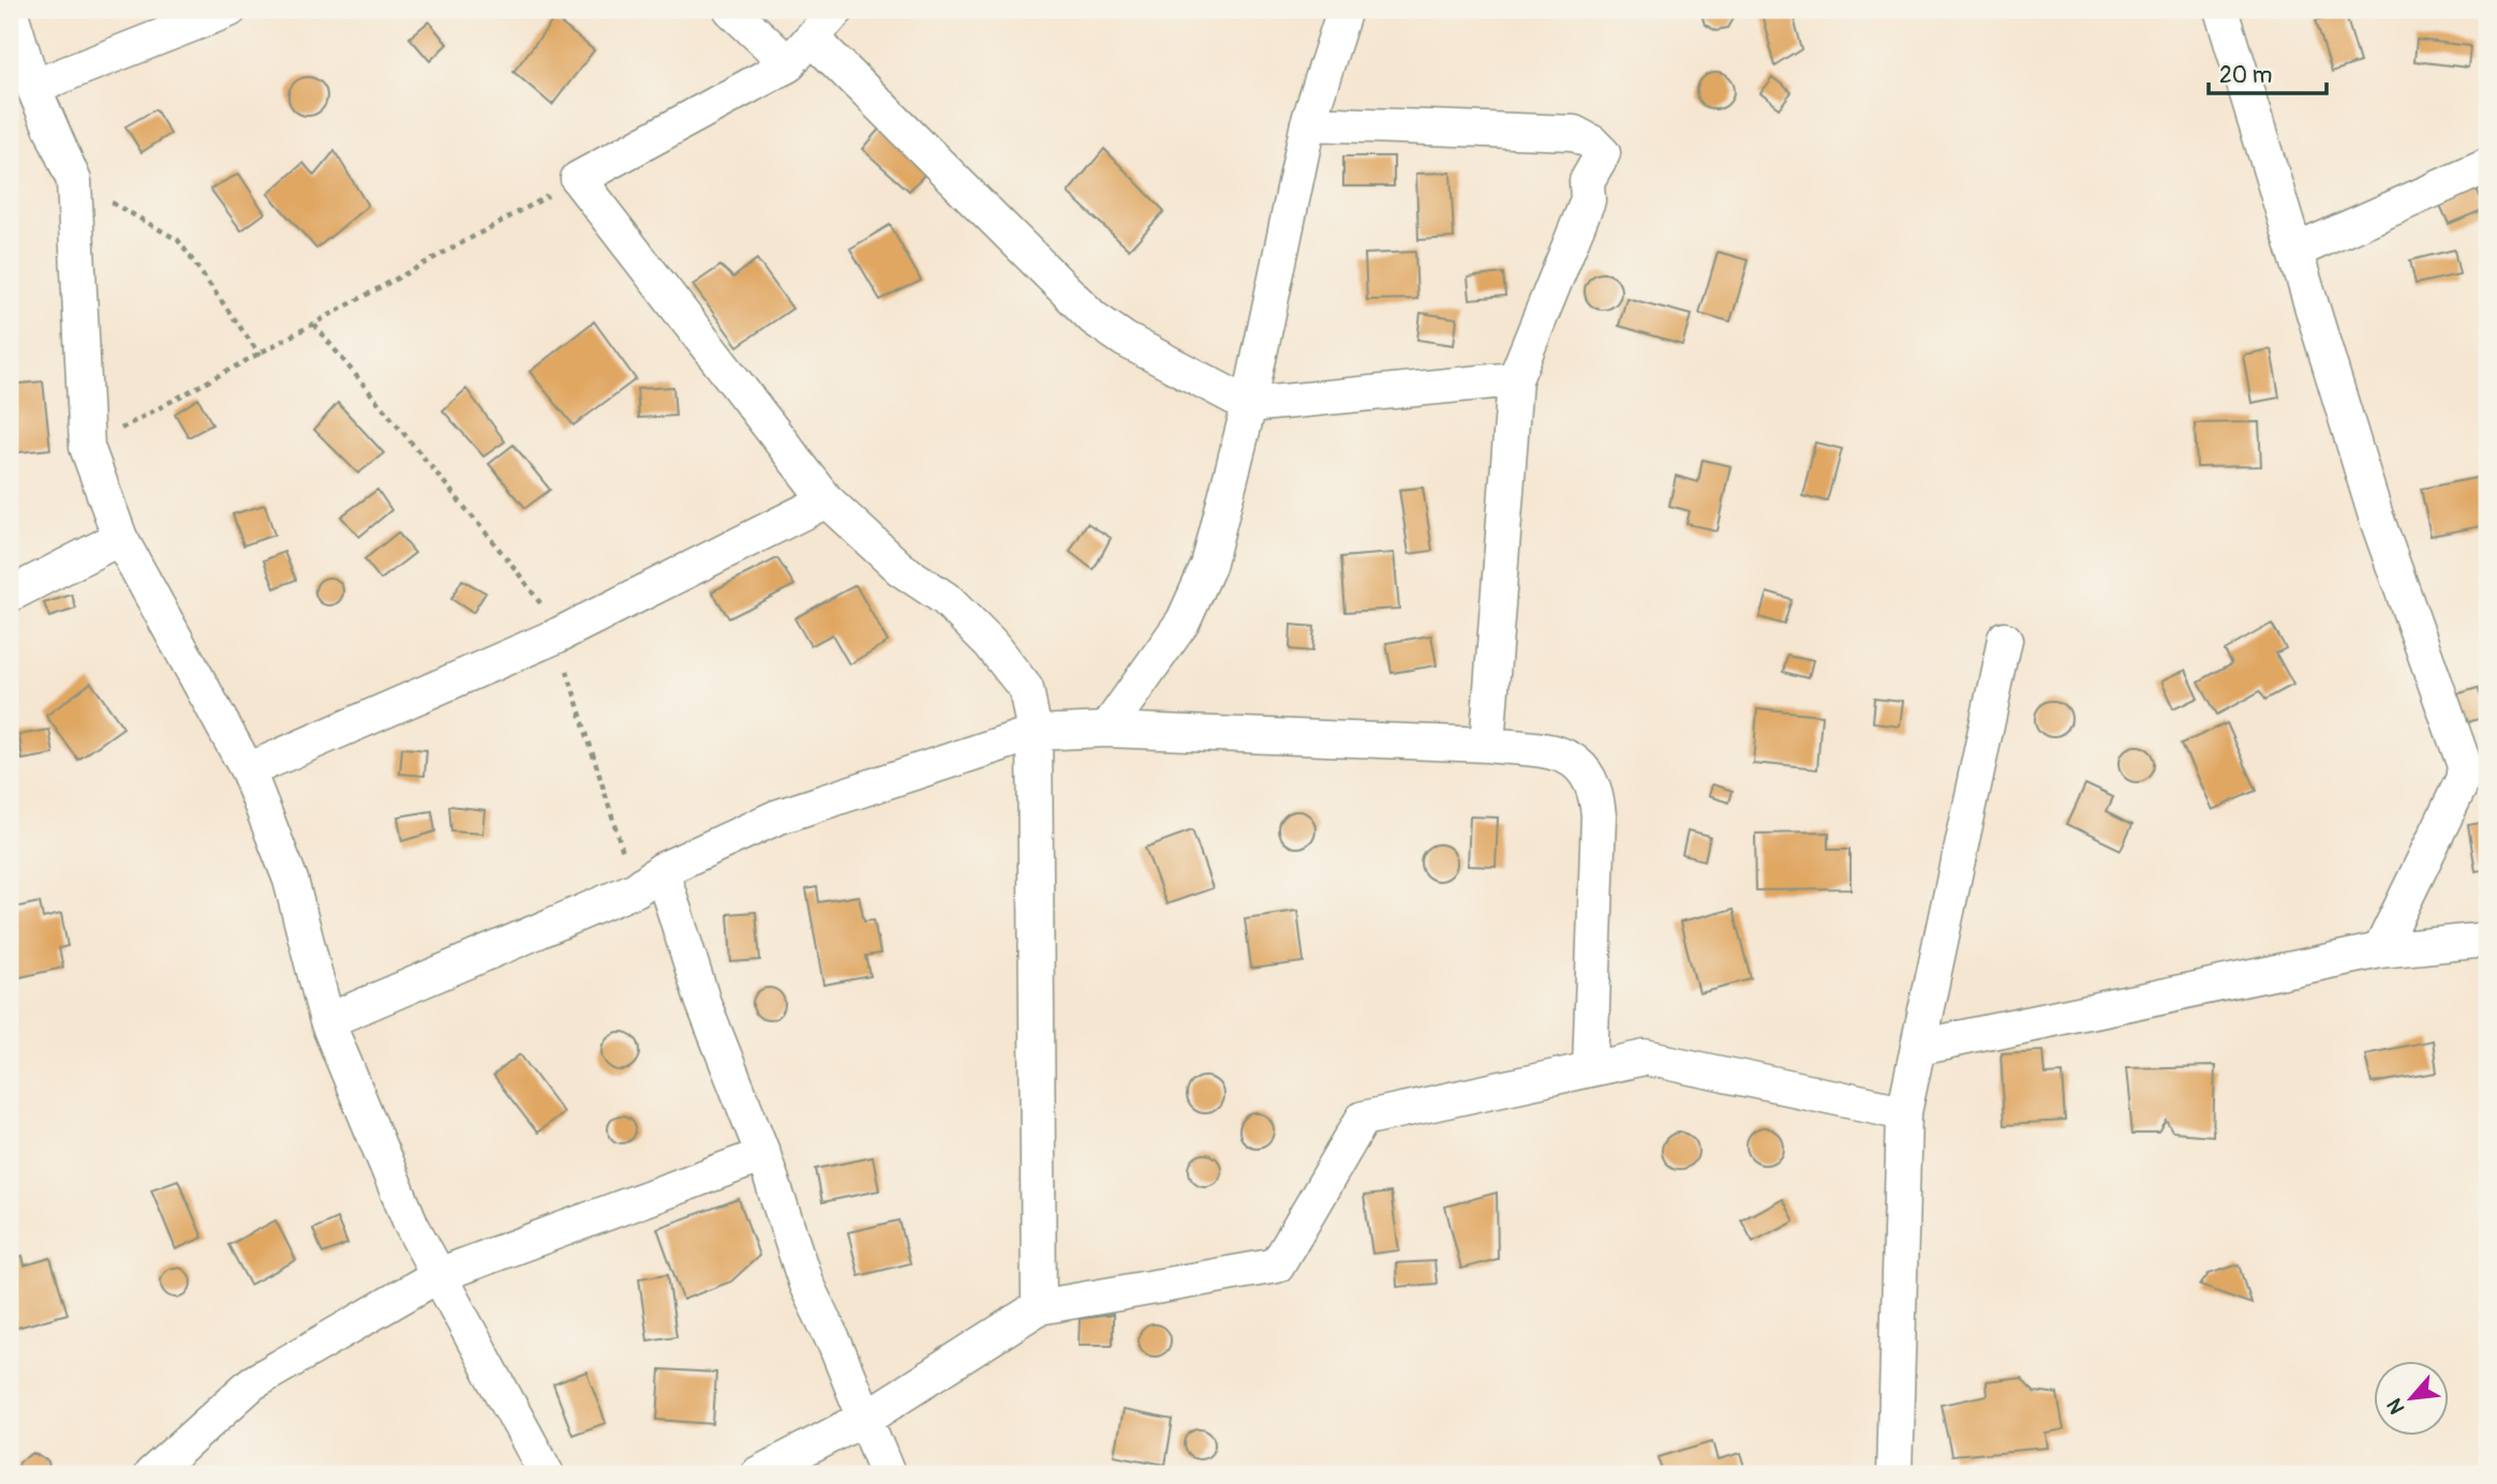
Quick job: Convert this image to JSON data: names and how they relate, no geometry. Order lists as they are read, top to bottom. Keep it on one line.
{"scale_bar":"20 m","north":"bottom left"}
